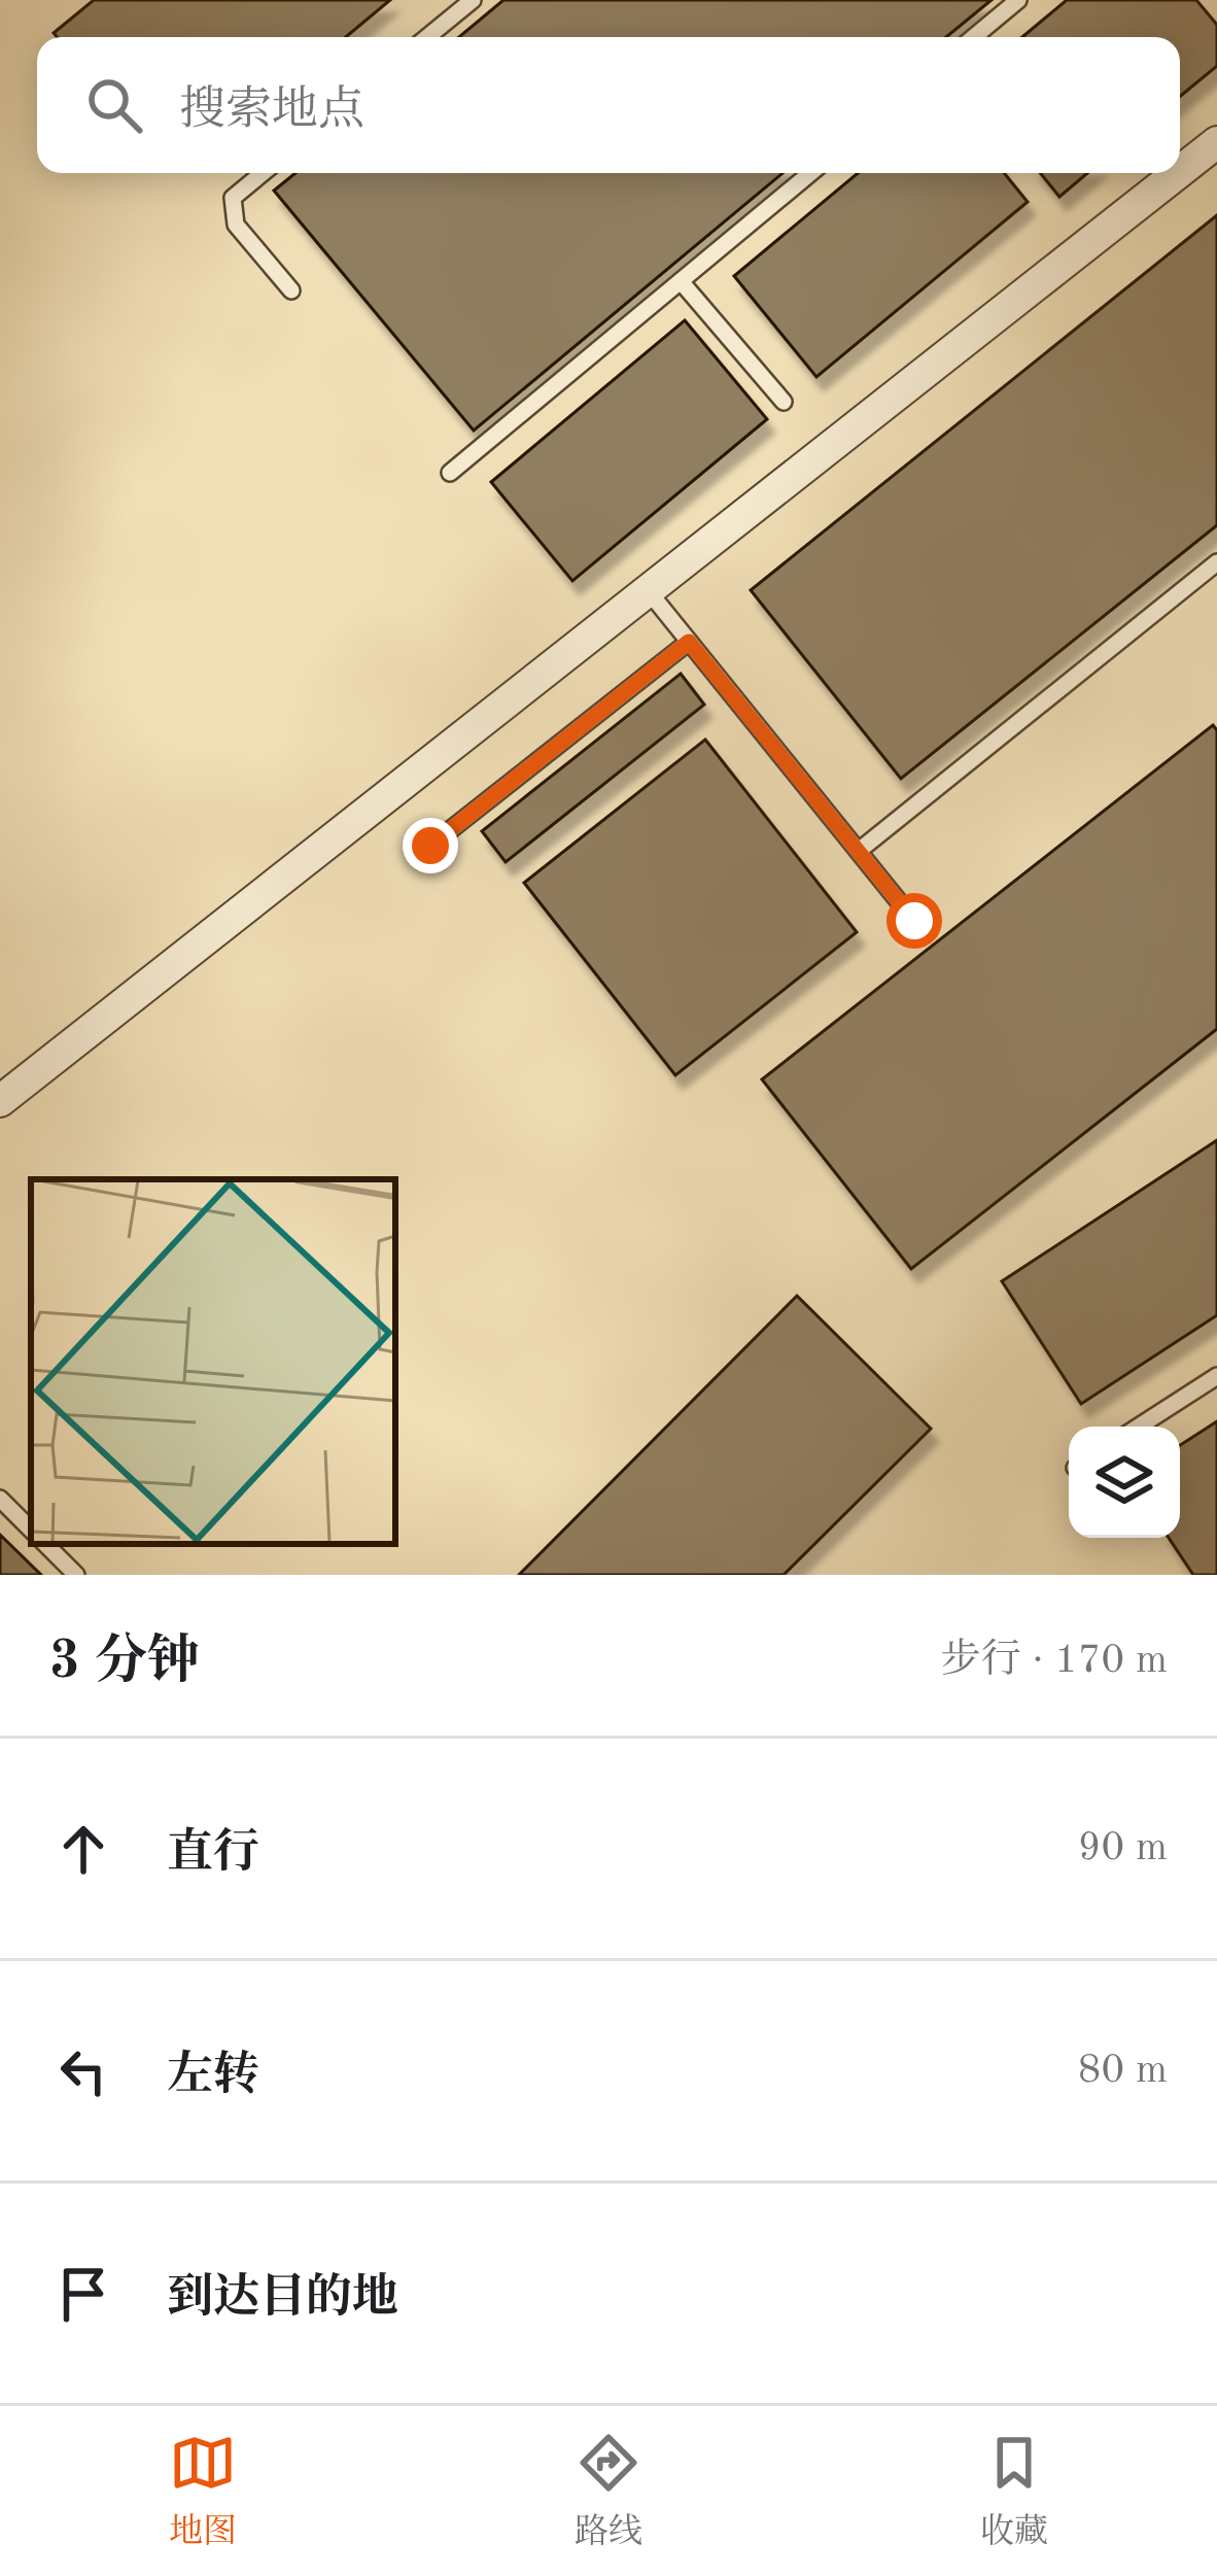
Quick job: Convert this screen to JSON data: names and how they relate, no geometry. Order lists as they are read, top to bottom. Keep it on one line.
{"page":{"search":"搜索地点","heading":["3 分钟","步行 · 170 m"],"list":[["直行","90 m"],["左转","80 m"],"到达目的地"],"nav":["地图","路线","收藏"]}}
